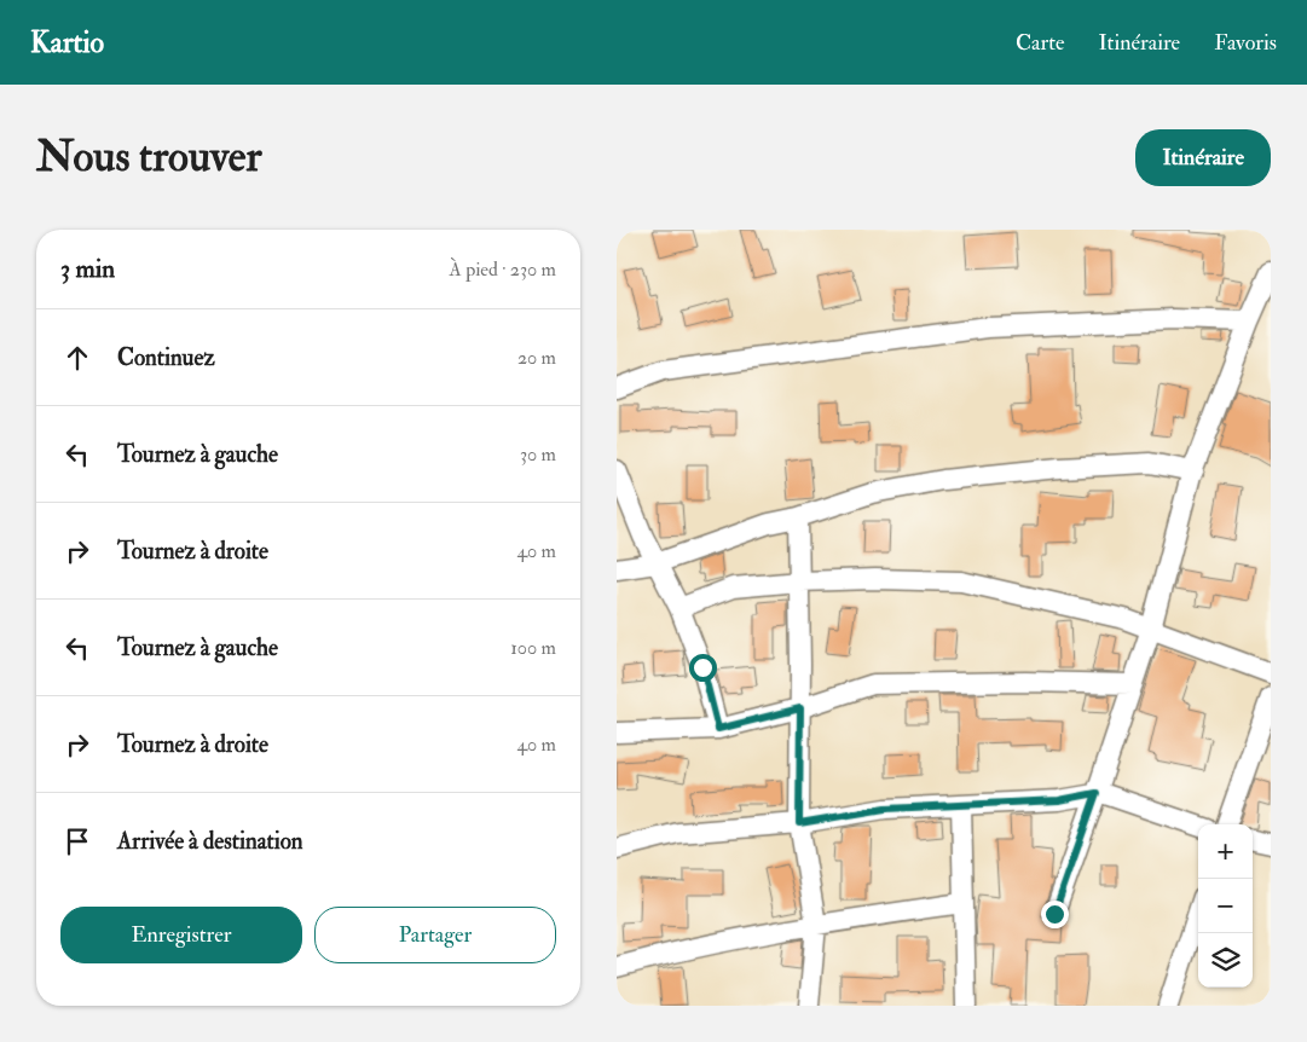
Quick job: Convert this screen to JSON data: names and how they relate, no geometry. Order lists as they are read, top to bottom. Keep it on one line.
{"page":{"header":"Kartio","nav":["Carte","Itinéraire","Favoris"],"buttons":["Itinéraire",["Enregistrer","Partager"]],"title":"Nous trouver","heading":["3 min","À pied · 230 m"],"list":[["Continuez","20 m"],["Tournez à gauche","30 m"],["Tournez à droite","40 m"],["Tournez à gauche","100 m"],["Tournez à droite","40 m"],"Arrivée à destination"],"map_buttons":["+","−"]}}
